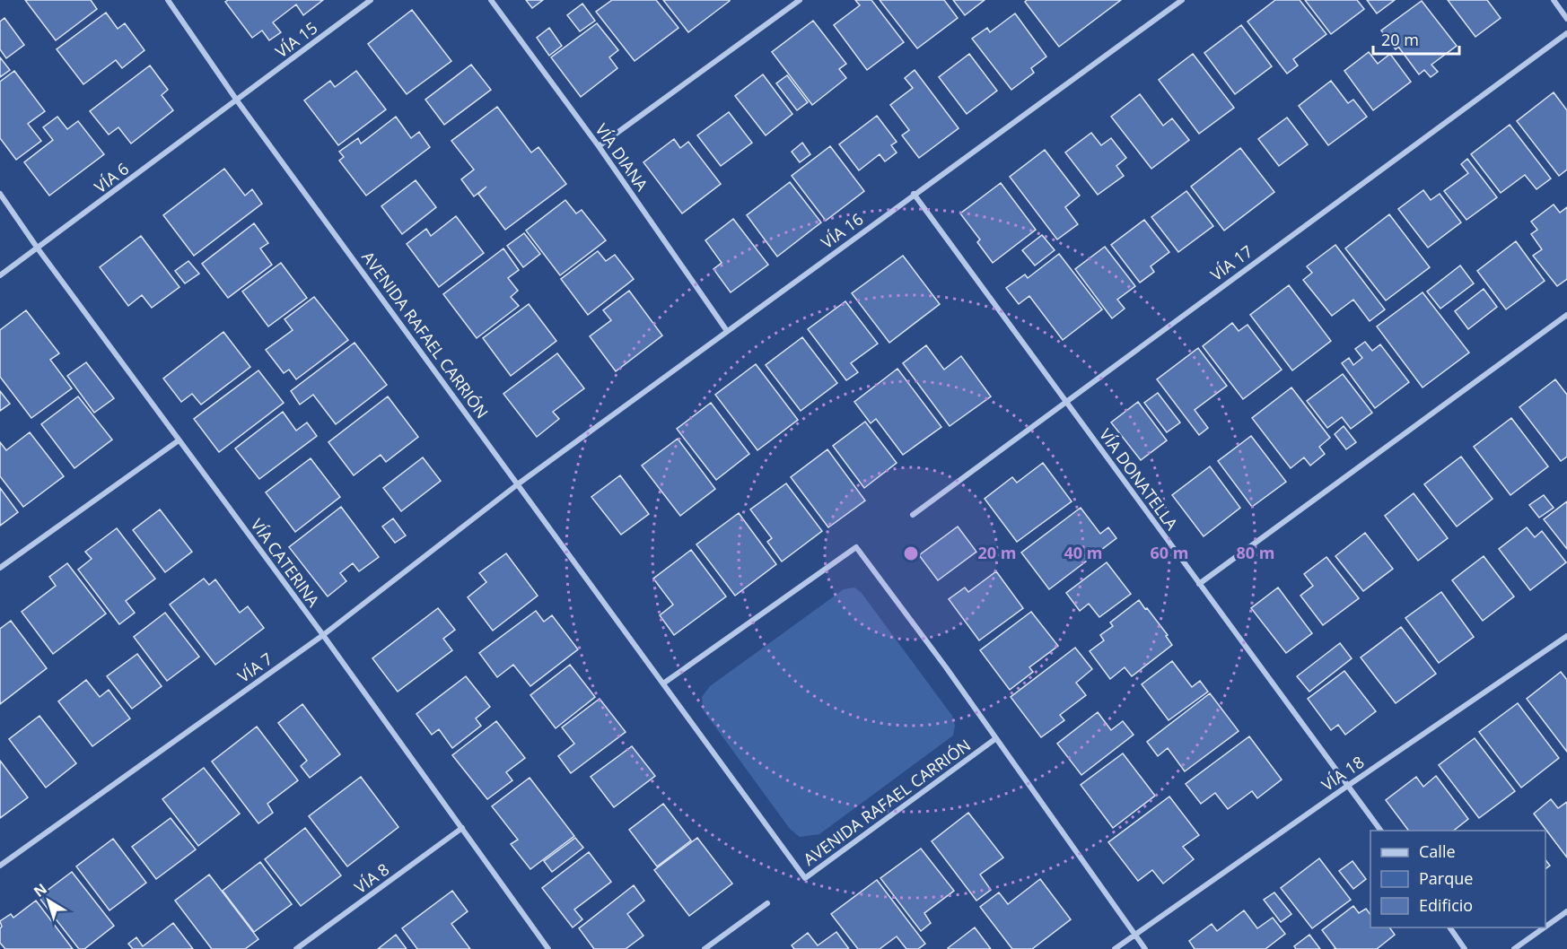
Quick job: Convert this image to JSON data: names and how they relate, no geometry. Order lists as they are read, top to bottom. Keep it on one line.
{"streets":{"street":["VÍA 15","VÍA DIANA","VÍA 6","VÍA 16","VÍA 17","AVENIDA RAFAEL CARRIÓN","VÍA DONATELLA","VÍA CATERINA","VÍA 7","VÍA 18","VÍA 8"]},"crossings":[["VÍA 15","VÍA 6"],["VÍA 15","AVENIDA RAFAEL CARRIÓN"],["VÍA DIANA","VÍA 16"],["VÍA 6","AVENIDA RAFAEL CARRIÓN"],["VÍA 6","VÍA CATERINA"],["VÍA 16","AVENIDA RAFAEL CARRIÓN"],["VÍA 16","VÍA DONATELLA"],["VÍA 16","VÍA 7"],["VÍA 17","VÍA DONATELLA"],["AVENIDA RAFAEL CARRIÓN","VÍA 7"],["VÍA DONATELLA","VÍA 18"],["VÍA CATERINA","VÍA 7"],["VÍA CATERINA","VÍA 8"]],"legend":["Calle","Parque","Edificio"],"scale_bar":"20 m","north":"top left","rings":["20 m","40 m","60 m","80 m"]}
